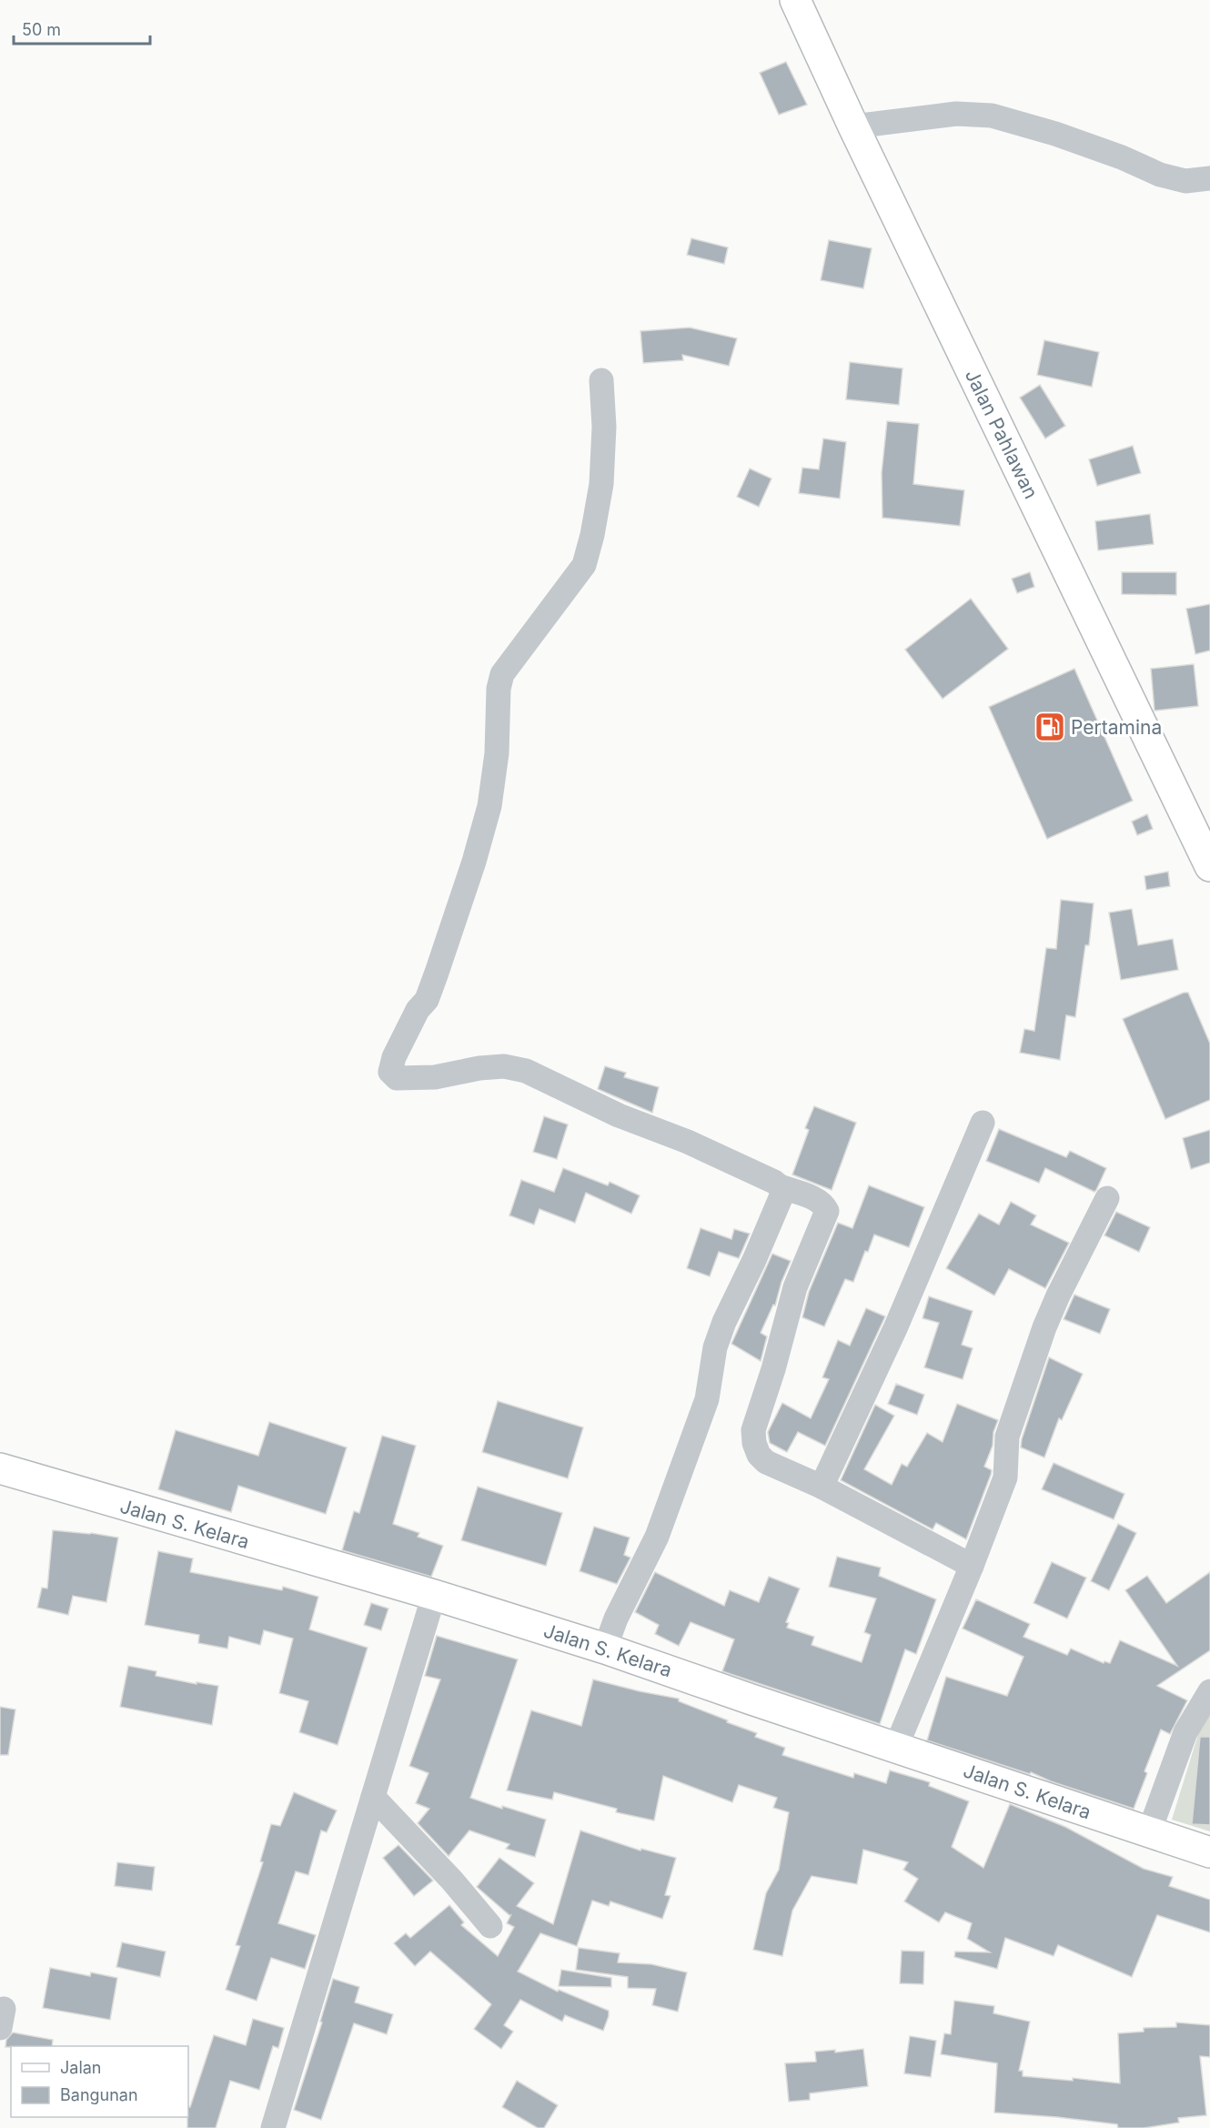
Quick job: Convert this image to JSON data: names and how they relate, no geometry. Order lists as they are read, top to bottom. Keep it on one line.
{"streets":{"main road":["Jalan Pahlawan","Jalan S. Kelara"]},"places":{"fuel station":["Pertamina"]},"legend":["Jalan","Bangunan"],"scale_bar":"50 m"}
